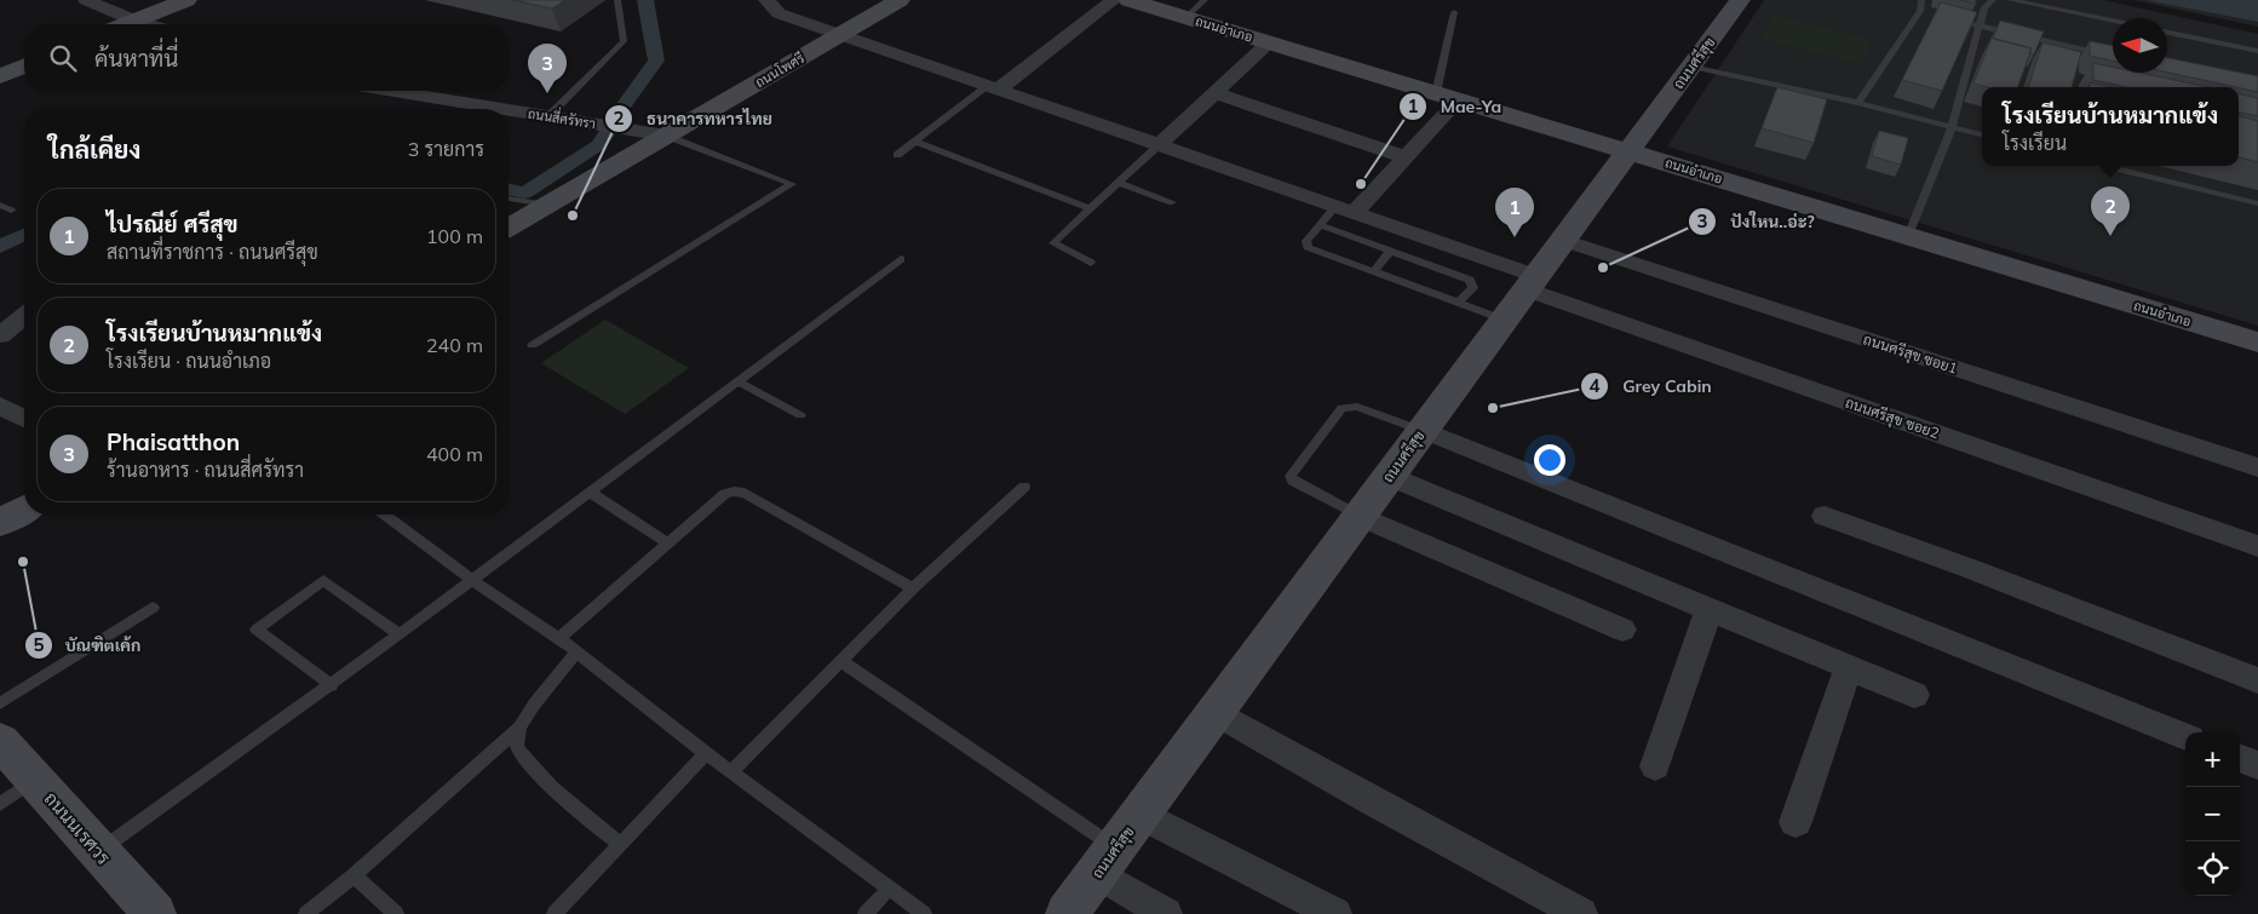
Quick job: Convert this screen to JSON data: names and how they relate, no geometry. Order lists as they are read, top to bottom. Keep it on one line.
{"streets":{"main road":["ถนนอำเภอ","ถนนศรีสุข","ถนนโพศรี","ถนนนเรศวร"],"street":["ถนนสี่ศรัทรา","ถนนศรีสุข ซอย1","ถนนศรีสุข ซอย2"]},"crossings":[["ถนนอำเภอ","ถนนศรีสุข"],["ถนนศรีสุข","ถนนศรีสุข ซอย1"],["ถนนศรีสุข","ถนนศรีสุข ซอย2"],["ถนนโพศรี","ถนนสี่ศรัทรา"],["ถนนโพศรี","ถนนศรีสุข ซอย2"]],"places":["Mae-Ya","ธนาคารทหารไทย","ปังใหน..อ่ะ?","Grey Cabin","บัณฑิตเค้ก"],"north":"left","page":{"search":"ค้นหาที่นี่","pins":["3","2","1"],"popup":["โรงเรียนบ้านหมากแข้ง","โรงเรียน"],"heading":["ใกล้เคียง","3 รายการ"],"list":[{"mark":"1","name":"ไปรณีย์ ศรีสุข","note":"สถานที่ราชการ · ถนนศรีสุข","value":"100 m"},{"mark":"2","name":"โรงเรียนบ้านหมากแข้ง","note":"โรงเรียน · ถนนอำเภอ","value":"240 m"},{"mark":"3","name":"Phaisatthon","note":"ร้านอาหาร · ถนนสี่ศรัทรา","value":"400 m"}],"map_buttons":["+","−"]}}
